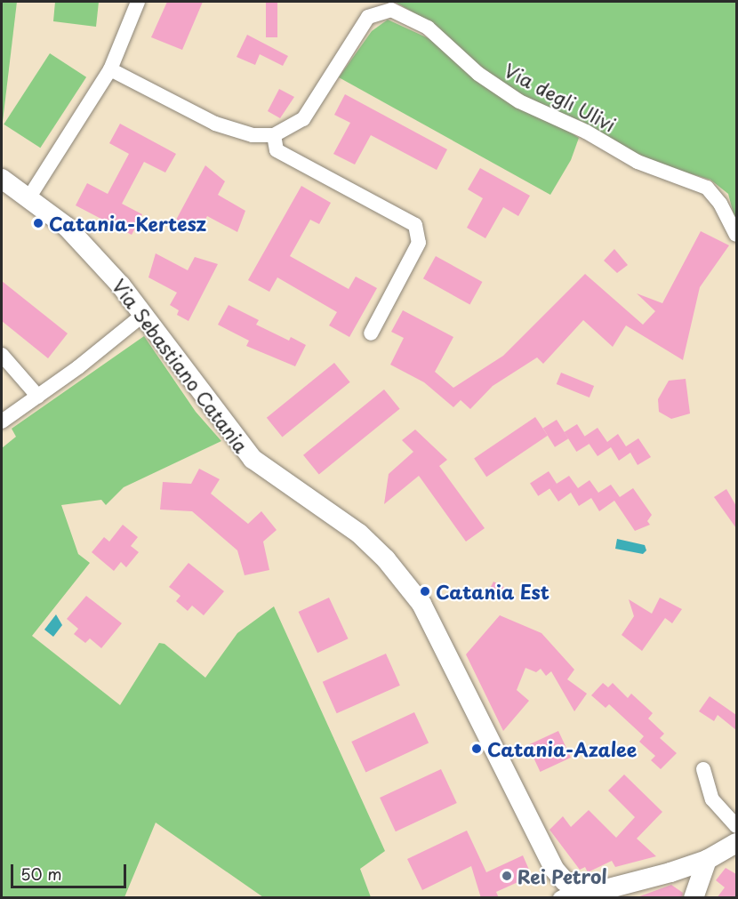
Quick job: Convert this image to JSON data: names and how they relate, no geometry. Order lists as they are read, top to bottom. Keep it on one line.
{"streets":{"main road":["Via Sebastiano Catania"],"street":["Via degli Ulivi"]},"places":["Catania-Kertesz","Catania Est","Catania-Azalee","Rei Petrol"],"scale_bar":"50 m"}
